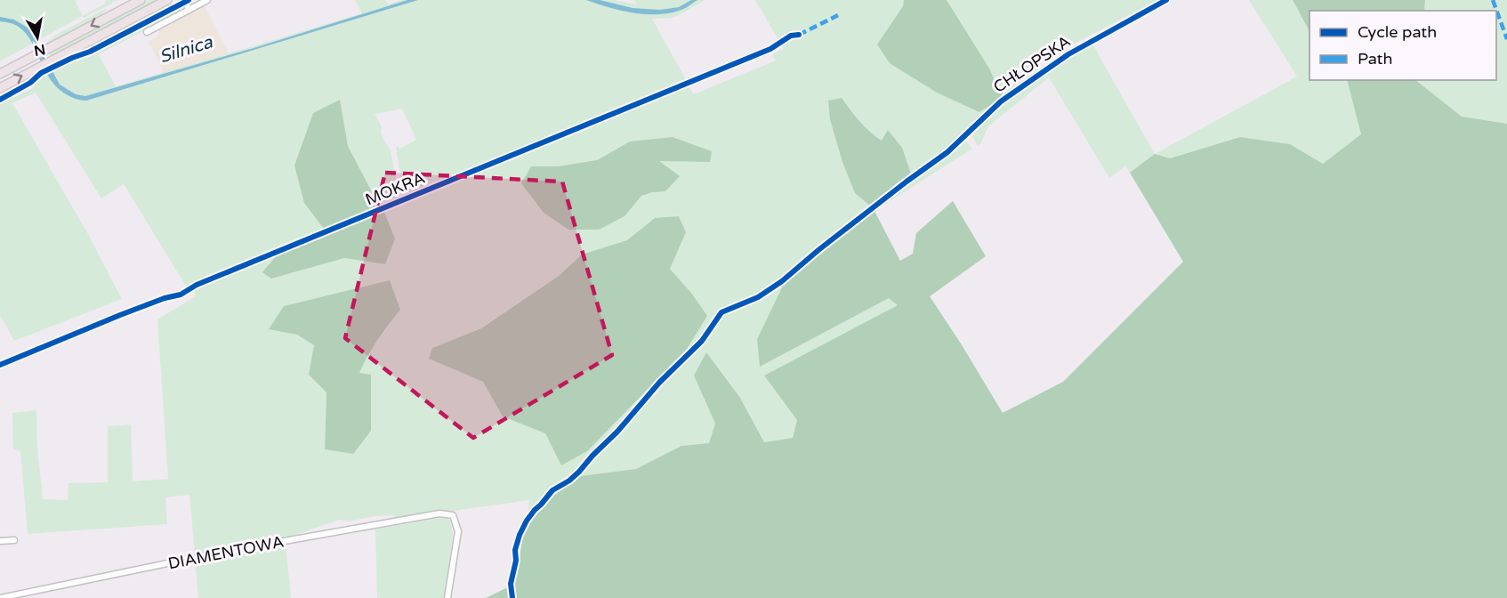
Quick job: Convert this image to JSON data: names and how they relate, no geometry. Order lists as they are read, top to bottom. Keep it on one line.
{"streets":{"street":["CHŁOPSKA","MOKRA","DIAMENTOWA"]},"water":["Silnica"],"legend":["Cycle path","Path"],"north":"bottom"}
